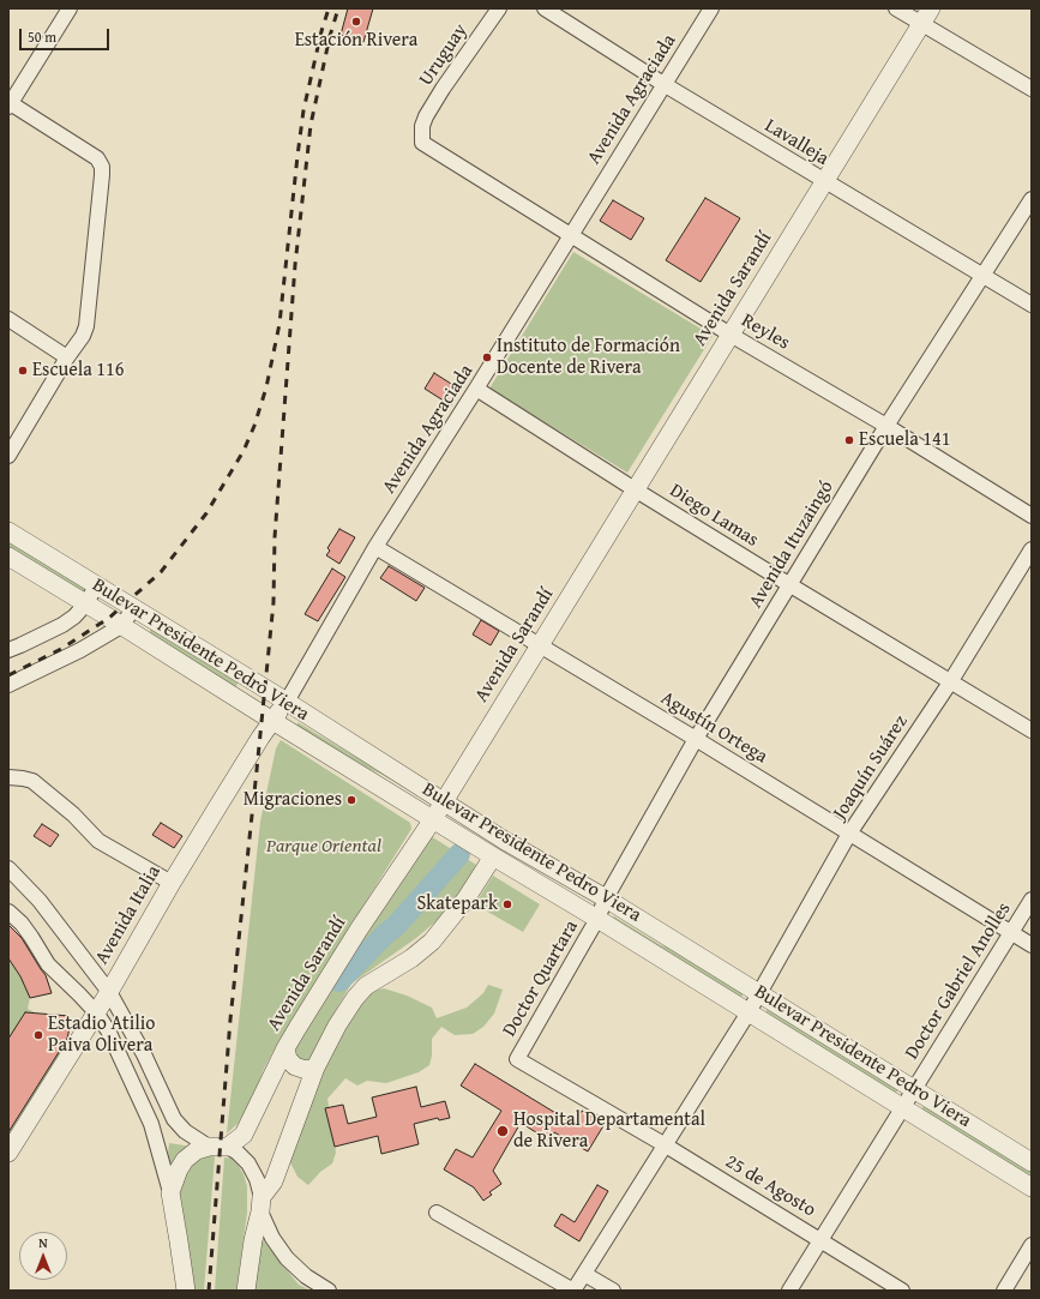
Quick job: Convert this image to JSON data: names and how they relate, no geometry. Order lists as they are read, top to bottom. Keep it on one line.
{"streets":{"street":["Uruguay","Avenida Agraciada","Lavalleja","Avenida Sarandí","Reyles","Diego Lamas","Avenida Ituzaingó","Bulevar Presidente Pedro Viera","Agustín Ortega","Joaquín Suárez","Avenida Italia","Doctor Quartara","Doctor Gabriel Anolles","25 de Agosto"]},"crossings":[["Uruguay","Reyles"],["Avenida Agraciada","Lavalleja"],["Avenida Agraciada","Reyles"],["Avenida Agraciada","Diego Lamas"],["Avenida Agraciada","Bulevar Presidente Pedro Viera"],["Avenida Agraciada","Agustín Ortega"],["Avenida Agraciada","Avenida Italia"],["Lavalleja","Avenida Sarandí"],["Lavalleja","Avenida Ituzaingó"],["Avenida Sarandí","Reyles"],["Avenida Sarandí","Diego Lamas"],["Avenida Sarandí","Bulevar Presidente Pedro Viera"],["Avenida Sarandí","Agustín Ortega"],["Reyles","Avenida Ituzaingó"],["Diego Lamas","Avenida Ituzaingó"],["Diego Lamas","Joaquín Suárez"],["Avenida Ituzaingó","Bulevar Presidente Pedro Viera"],["Avenida Ituzaingó","Agustín Ortega"],["Avenida Ituzaingó","Doctor Quartara"],["Bulevar Presidente Pedro Viera","Joaquín Suárez"],["Bulevar Presidente Pedro Viera","Avenida Italia"],["Bulevar Presidente Pedro Viera","Doctor Quartara"],["Bulevar Presidente Pedro Viera","Doctor Gabriel Anolles"],["Agustín Ortega","Joaquín Suárez"],["Agustín Ortega","Doctor Gabriel Anolles"],["Joaquín Suárez","25 de Agosto"],["Doctor Quartara","25 de Agosto"],["Doctor Gabriel Anolles","25 de Agosto"]],"parks":["Parque Oriental"],"places":["Estación Rivera","Instituto de Formación Docente de Rivera","Escuela 116","Escuela 141","Migraciones","Skatepark","Estadio Atilio Paiva Olivera","Hospital Departamental de Rivera"],"scale_bar":"50 m","north":"top"}
